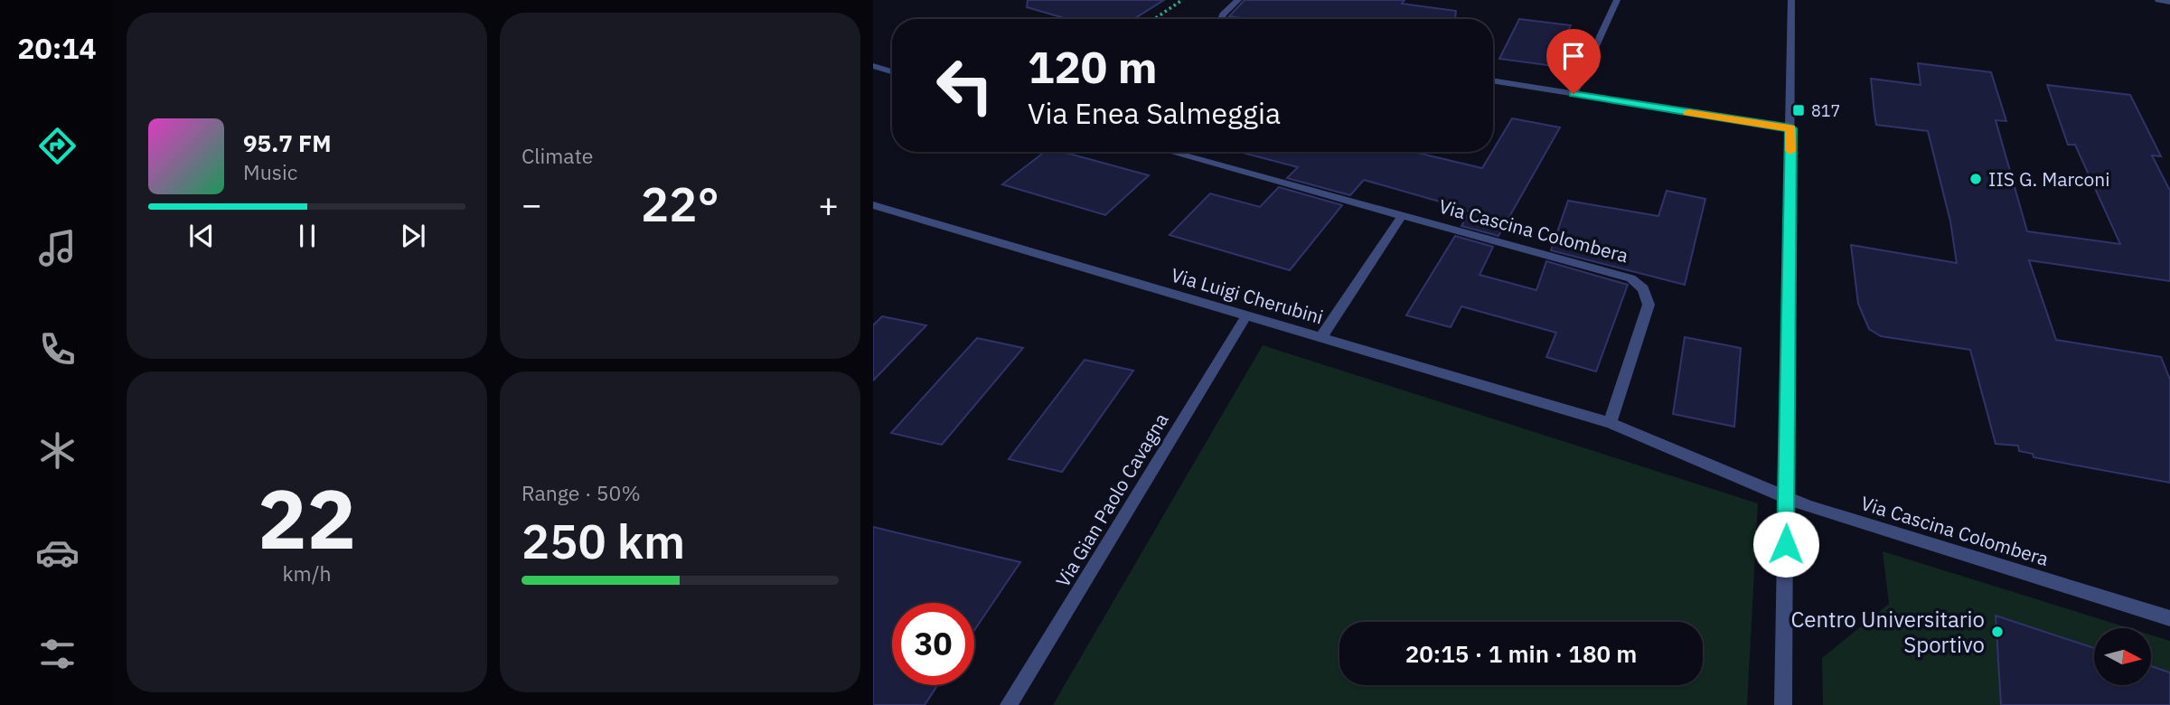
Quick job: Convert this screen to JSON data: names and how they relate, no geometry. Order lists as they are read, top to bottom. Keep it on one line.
{"streets":{"street":["Via Cascina Colombera","Via Luigi Cherubini","Via Gian Paolo Cavagna"]},"crossings":[["Via Cascina Colombera","Via Luigi Cherubini"],["Via Luigi Cherubini","Via Gian Paolo Cavagna"]],"places":{"transit":["817"],"other":["IIS G. Marconi","Centro Universitario Sportivo"]},"north":"right","page":{"tabs":"20:14","tile":["Climate",["22","km/h"],["Range · 50%","250 km"]],"turn":["120 m","Via Enea Salmeggia"],"song":["95.7 FM","Music"],"heat":["−","22°","+"],"limit":"30","trip":"20:15 · 1 min · 180 m"}}
